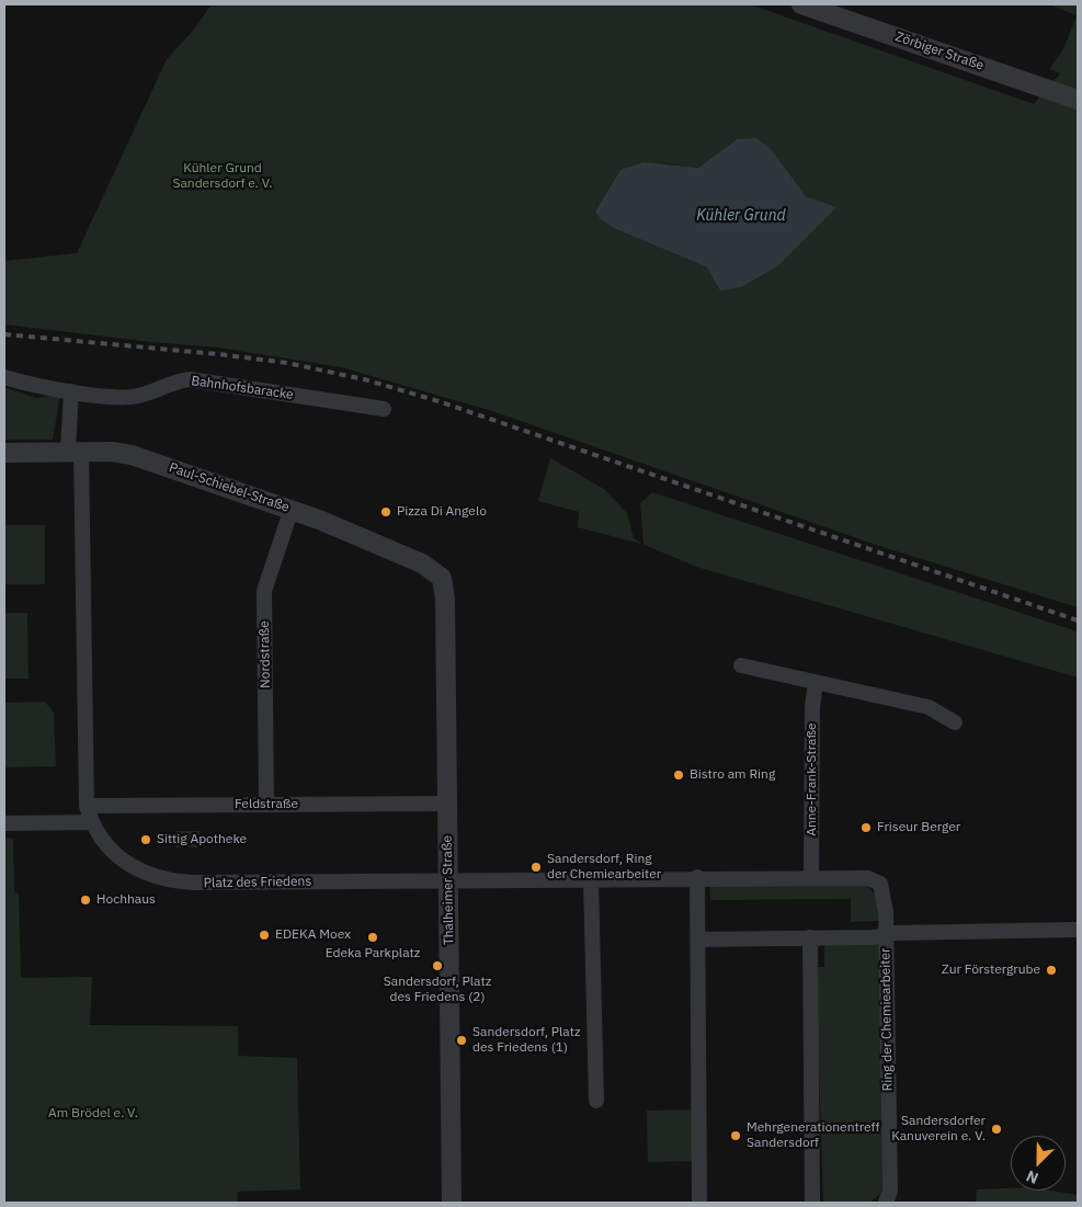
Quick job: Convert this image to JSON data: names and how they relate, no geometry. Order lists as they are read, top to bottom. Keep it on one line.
{"streets":{"street":["Zörbiger Straße","Bahnhofsbaracke","Paul-Schiebel-Straße","Nordstraße","Anne-Frank-Straße","Feldstraße","Platz des Friedens","Thalheimer Straße","Ring der Chemiearbeiter"]},"crossings":[["Paul-Schiebel-Straße","Nordstraße"],["Paul-Schiebel-Straße","Thalheimer Straße"],["Nordstraße","Feldstraße"],["Anne-Frank-Straße","Ring der Chemiearbeiter"],["Feldstraße","Thalheimer Straße"],["Platz des Friedens","Thalheimer Straße"],["Platz des Friedens","Ring der Chemiearbeiter"],["Thalheimer Straße","Ring der Chemiearbeiter"]],"water":["Kühler Grund"],"parks":["Kühler Grund Sandersdorf e. V.","Am Brödel e. V."],"places":["Pizza Di Angelo","Bistro am Ring","Friseur Berger","Sittig Apotheke","Sandersdorf, Ring der Chemiearbeiter","Hochhaus","EDEKA Moex","Edeka Parkplatz","Sandersdorf, Platz des Friedens (2)","Zur Förstergrube","Sandersdorf, Platz des Friedens (1)","Sandersdorfer Kanuverein e. V.","Mehrgenerationentreff Sandersdorf"],"north":"bottom left"}
